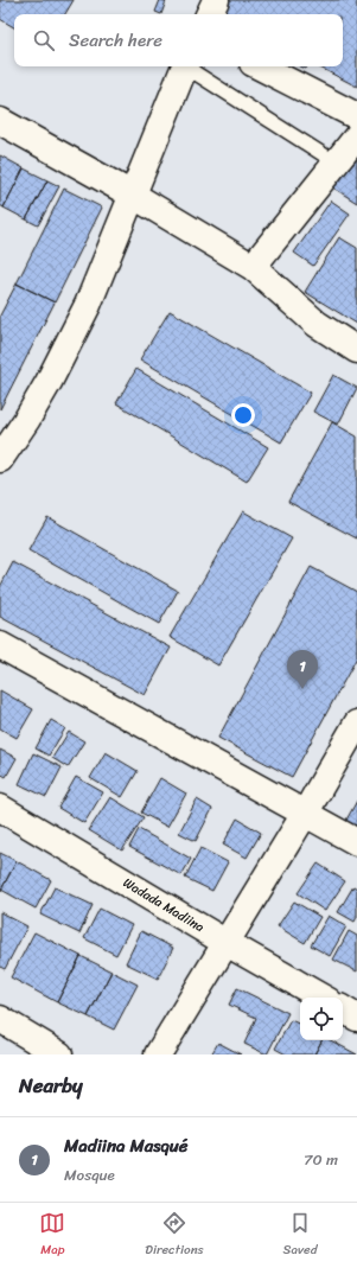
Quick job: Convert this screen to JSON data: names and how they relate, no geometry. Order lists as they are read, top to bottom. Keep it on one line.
{"streets":{"street":["Wadada Madiina"]},"page":{"search":"Search here","pins":"1","heading":"Nearby","list":[{"mark":"1","name":"Madiina Masqué","note":"Mosque","value":"70 m"}],"nav":["Map","Directions","Saved"]}}
